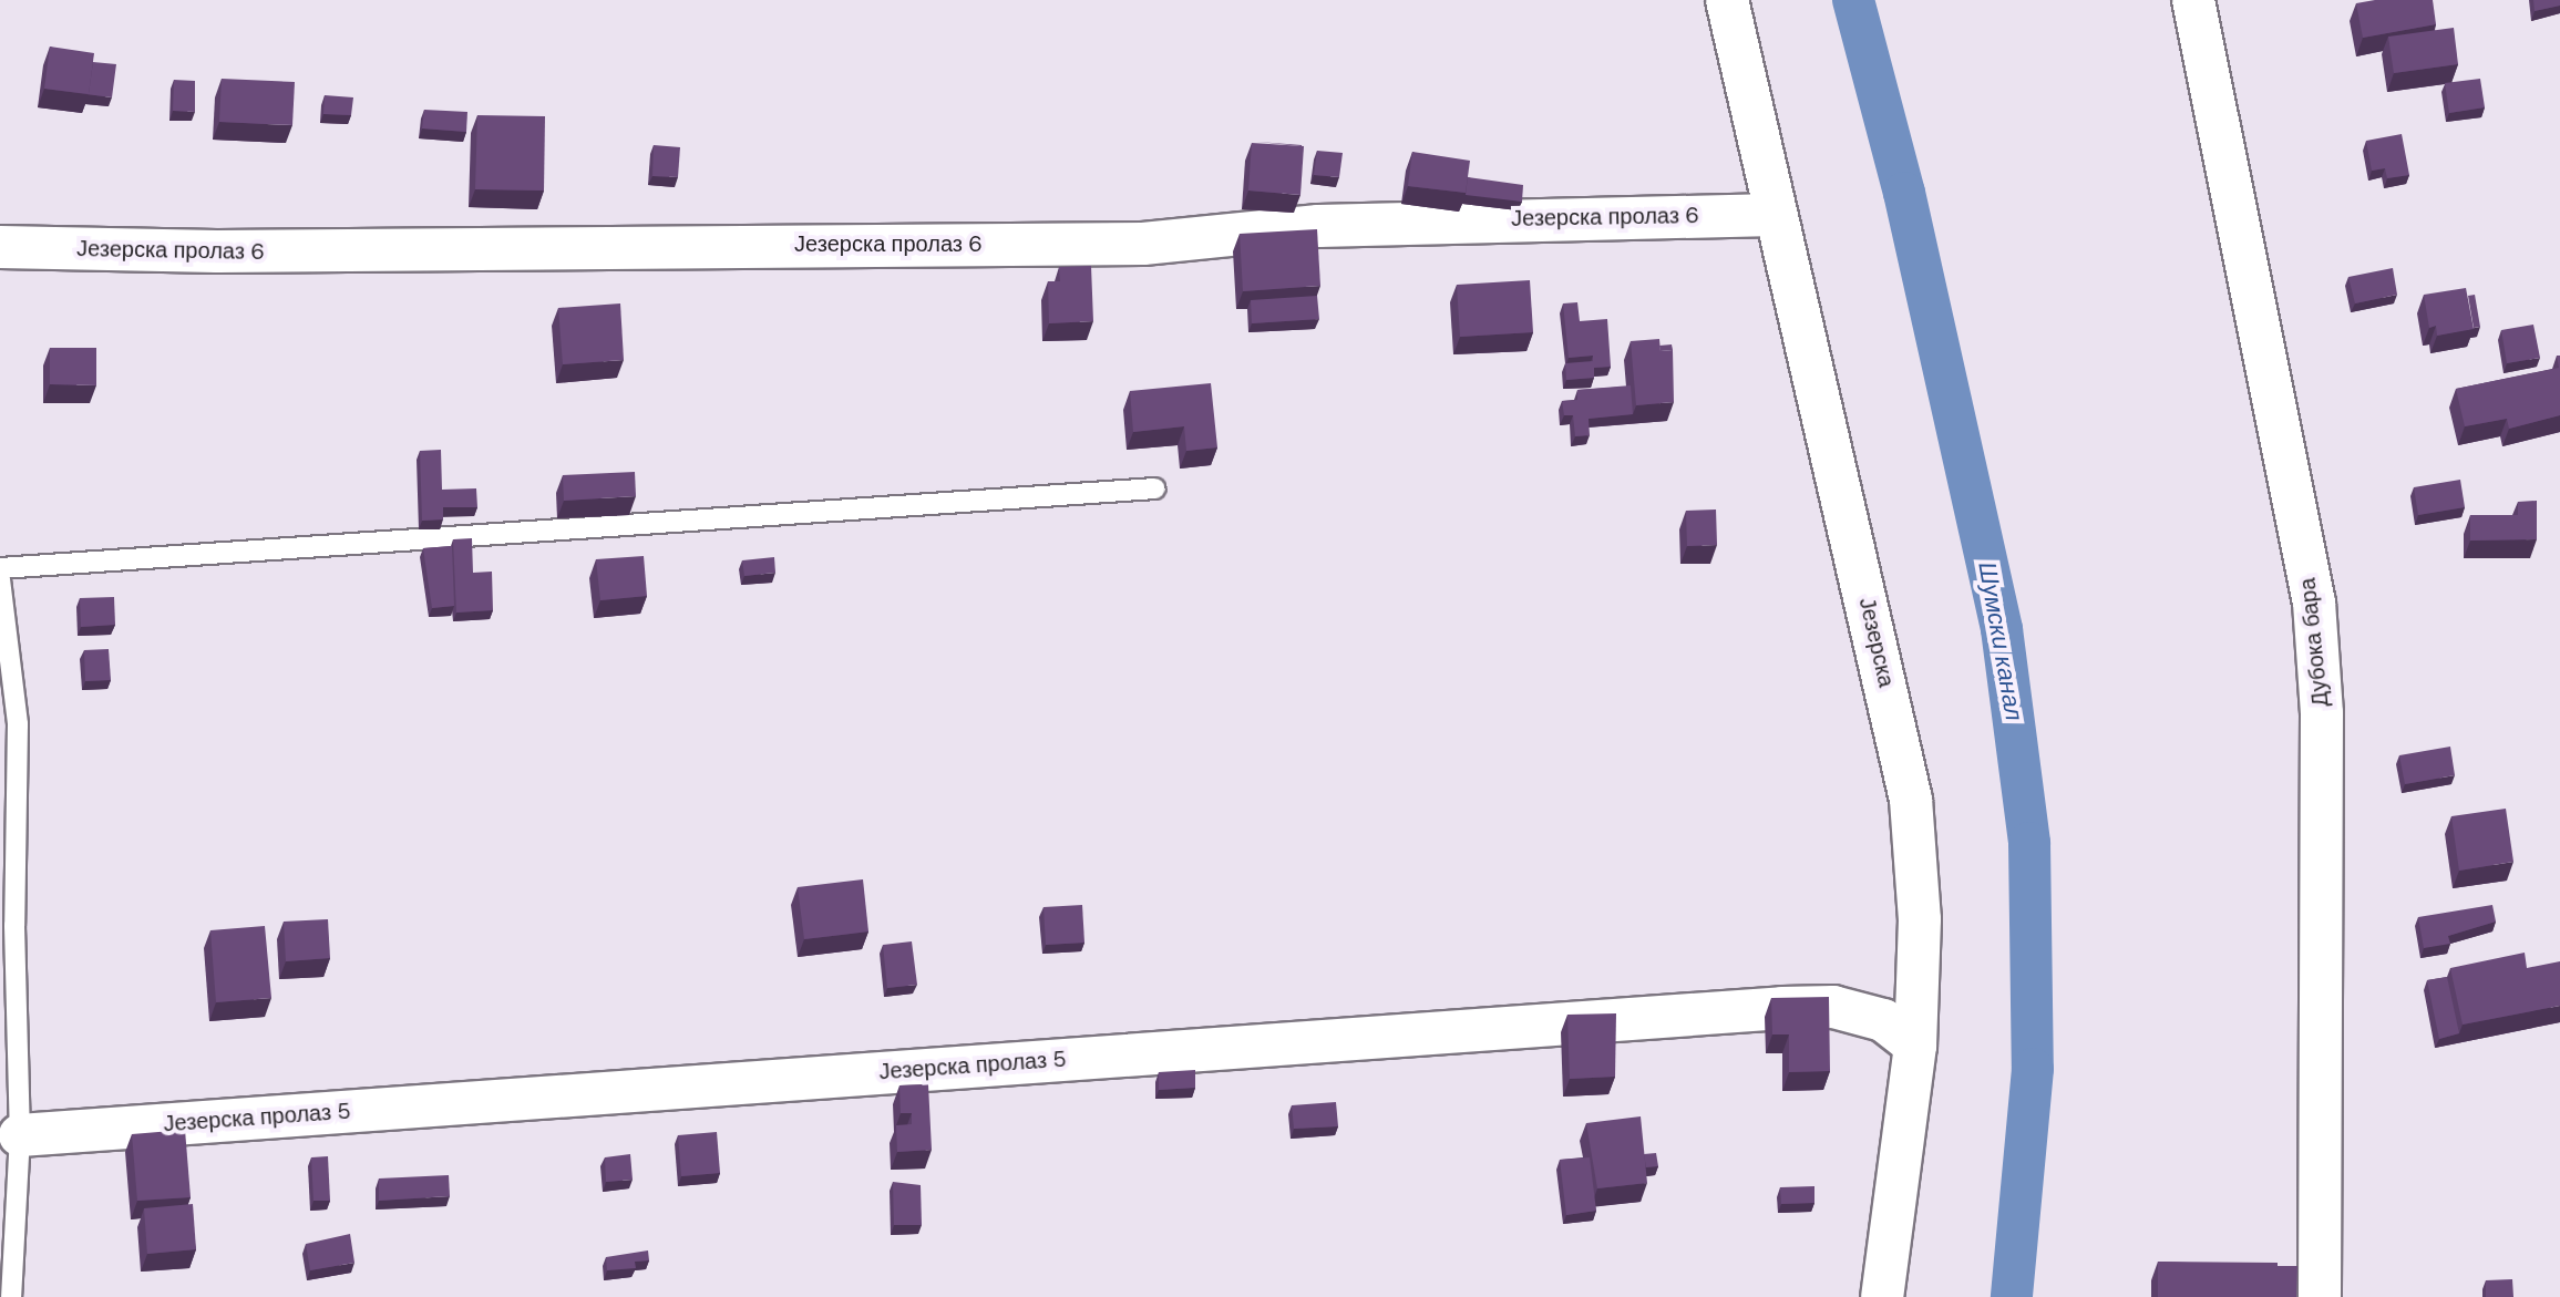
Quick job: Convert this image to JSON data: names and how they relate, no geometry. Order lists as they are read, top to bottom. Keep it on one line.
{"streets":{"street":["Језерска пролаз 6","Језерска","Дубока бара","Језерска пролаз 5"]},"crossings":[["Језерска пролаз 6","Језерска"],["Језерска","Језерска пролаз 5"]],"water":["Шумски канал"]}
